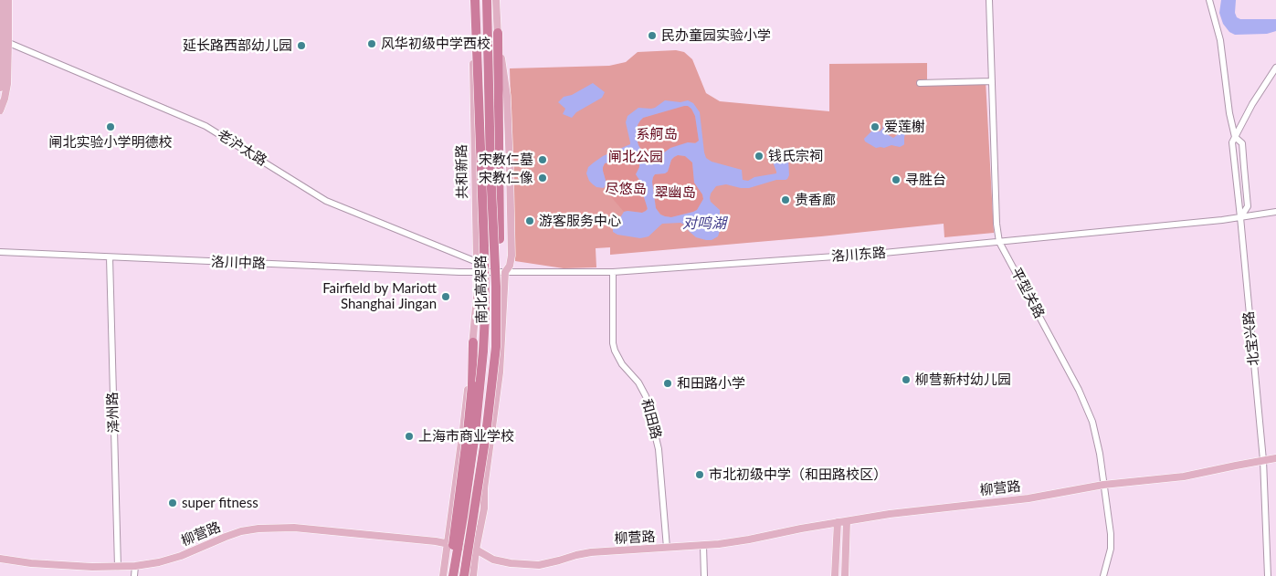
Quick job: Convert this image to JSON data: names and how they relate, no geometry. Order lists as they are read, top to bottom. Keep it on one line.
{"streets":{"highway":["南北高架路"],"main road":["共和新路","柳营路"],"street":["老沪太路","洛川东路","洛川中路","平型关路","北宝兴路","泽州路","和田路"]},"crossings":[["老沪太路","共和新路"],["共和新路","洛川东路"],["共和新路","洛川中路"],["共和新路","南北高架路"],["共和新路","柳营路"],["洛川东路","洛川中路"],["洛川东路","平型关路"],["洛川东路","北宝兴路"],["洛川东路","和田路"],["洛川中路","泽州路"],["平型关路","柳营路"],["北宝兴路","柳营路"],["泽州路","柳营路"],["和田路","柳营路"]],"water":["对鸣湖"],"parks":["系舸岛","闸北公园","尽悠岛","翠幽岛"],"places":["民办童园实验小学","风华初级中学西校","延长路西部幼儿园","闸北实验小学明德校","爱莲榭","钱氏宗祠","宋教仁墓","宋教仁像","寻胜台","贵香廊","游客服务中心","Fairfield by Mariott Shanghai Jingan","柳营新村幼儿园","和田路小学","上海市商业学校","市北初级中学（和田路校区）","super fitness"]}
